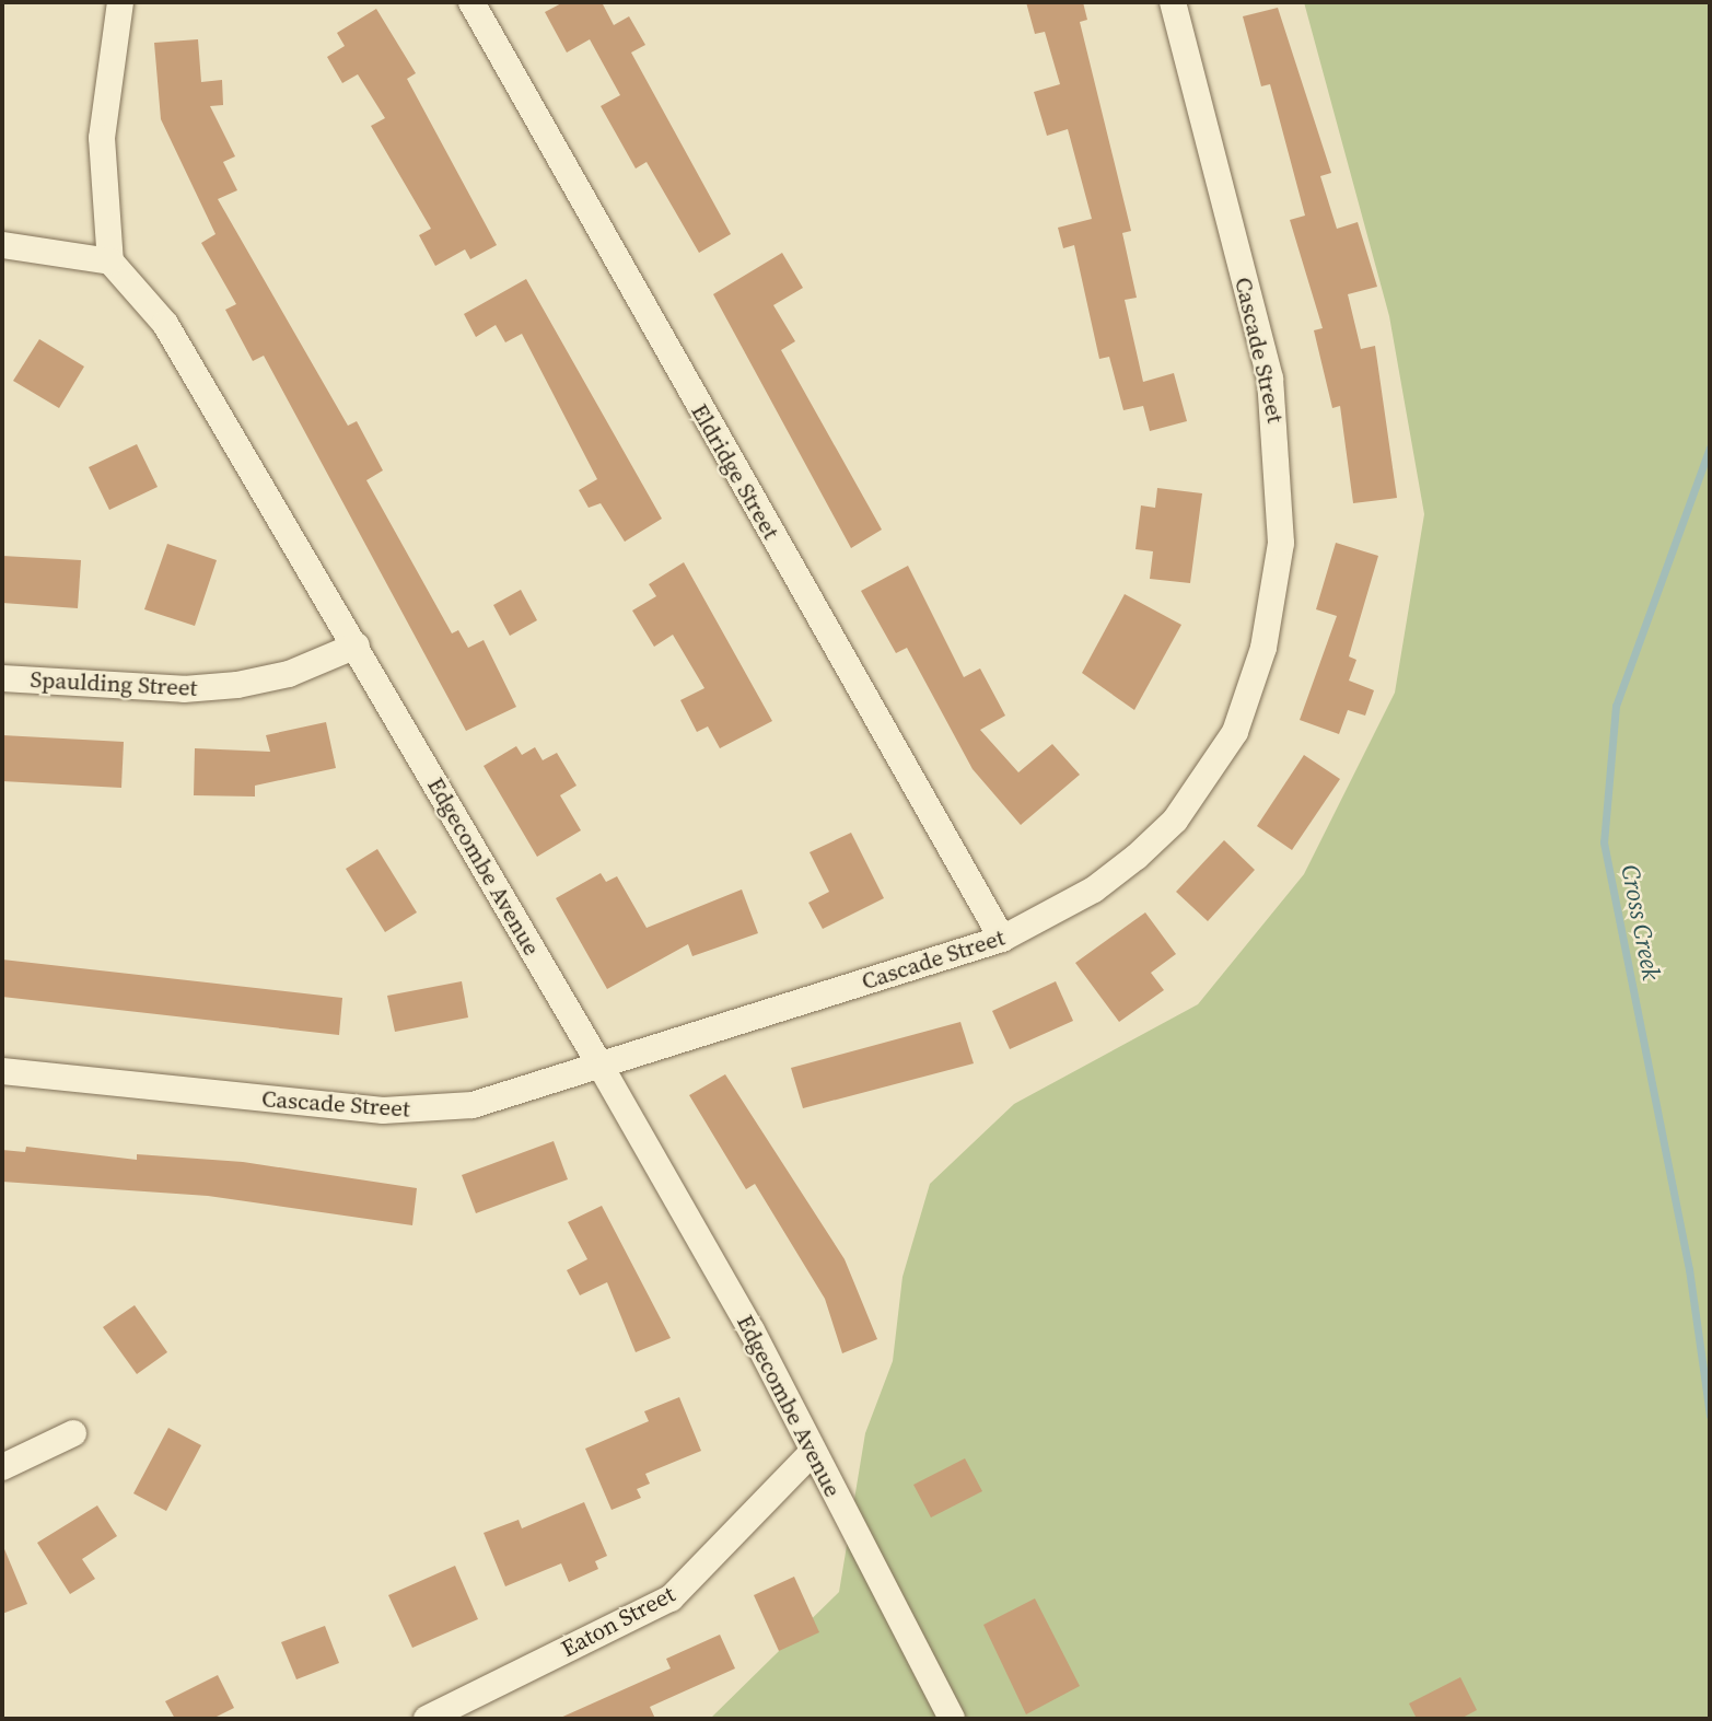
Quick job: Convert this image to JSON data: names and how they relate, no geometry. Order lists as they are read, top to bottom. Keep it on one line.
{"streets":{"street":["Cascade Street","Eldridge Street","Spaulding Street","Edgecombe Avenue","Eaton Street"]},"crossings":[["Cascade Street","Eldridge Street"],["Cascade Street","Edgecombe Avenue"],["Spaulding Street","Edgecombe Avenue"],["Edgecombe Avenue","Eaton Street"]],"water":["Cross Creek"]}
